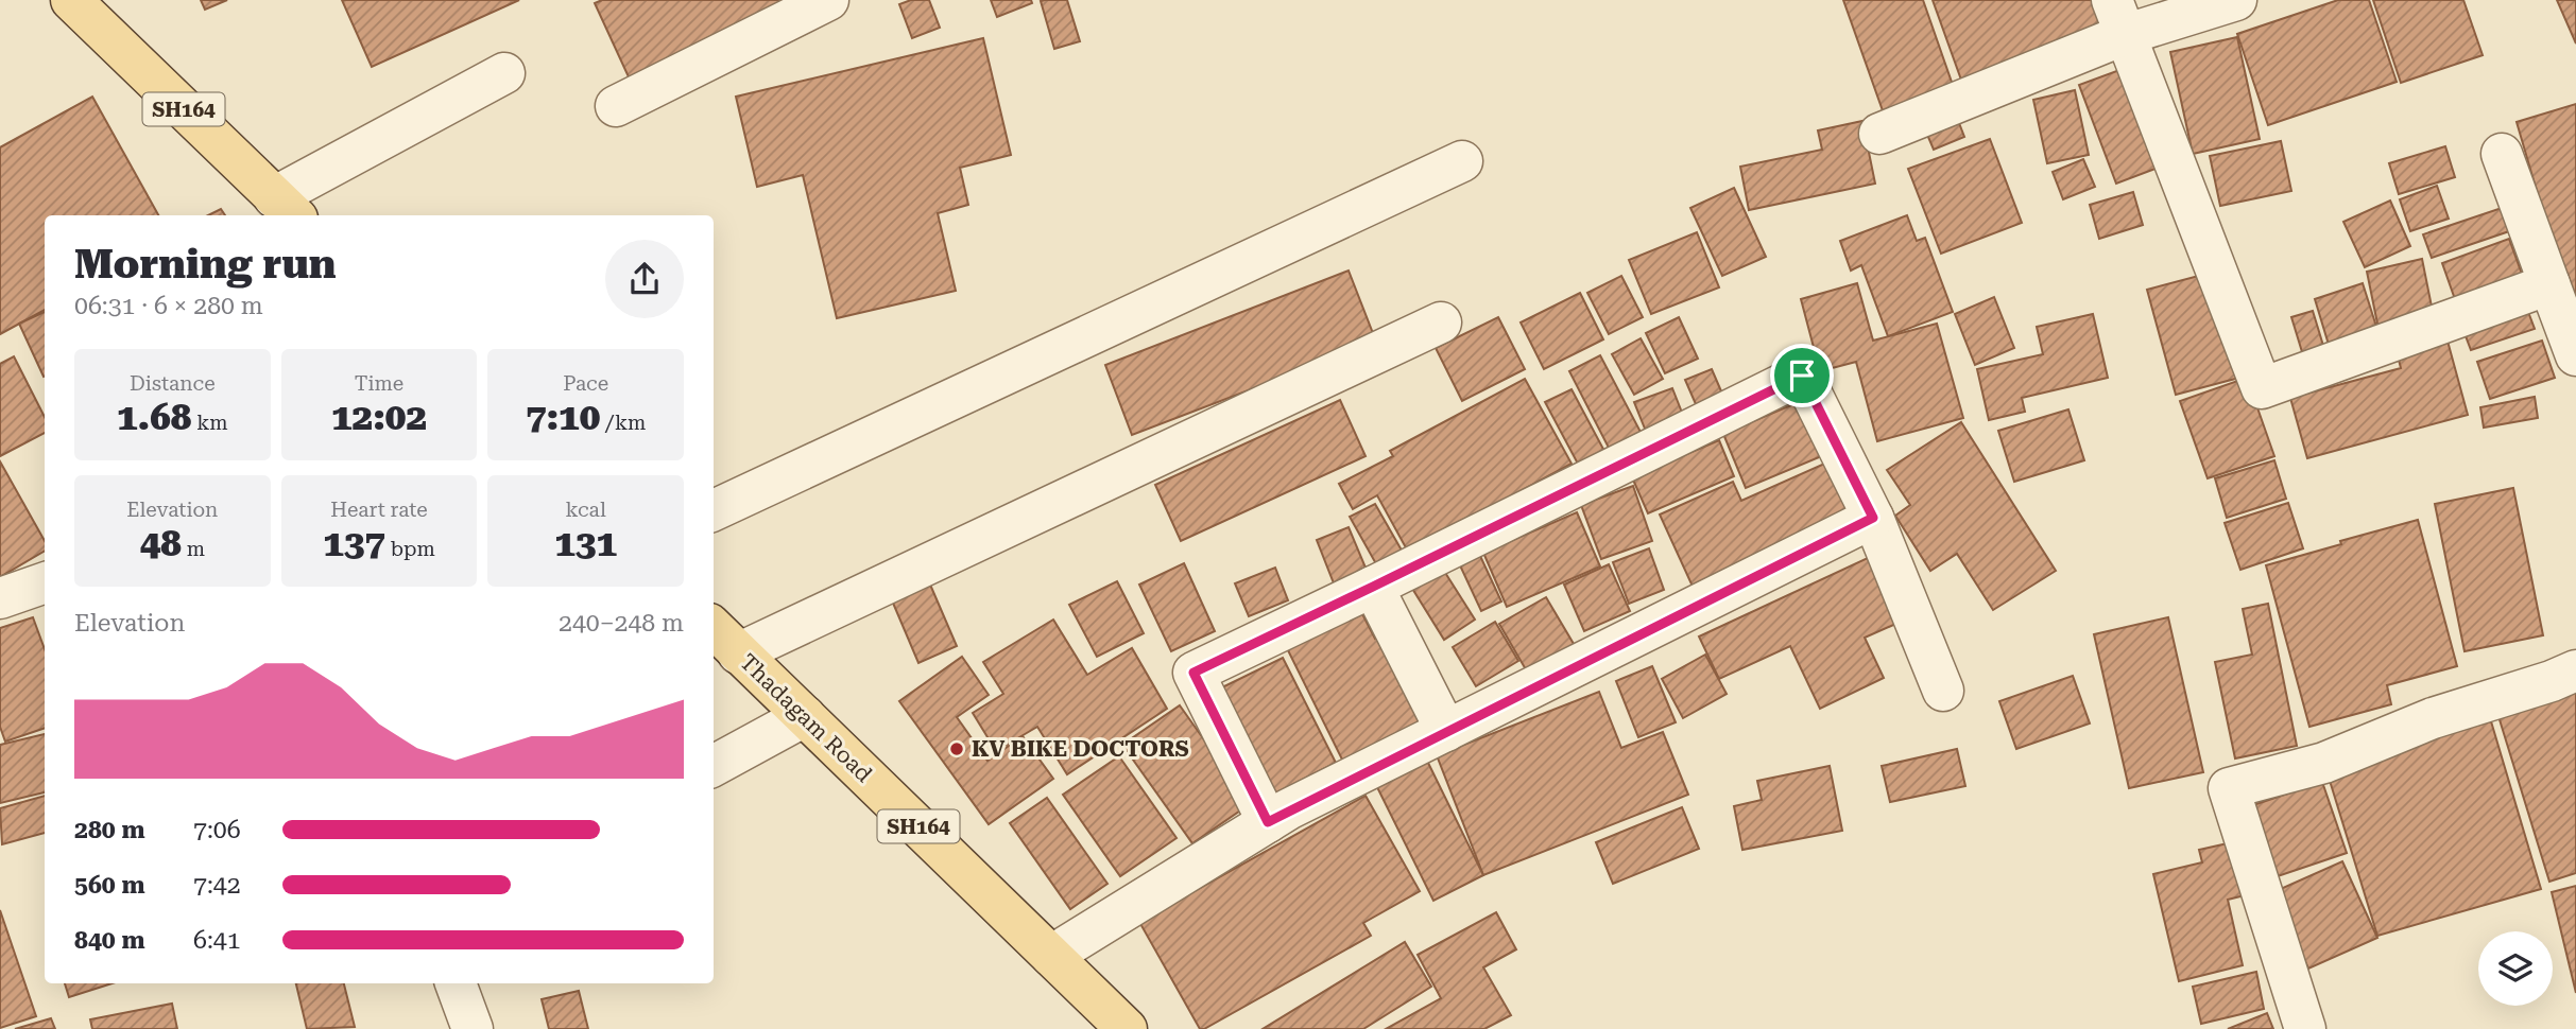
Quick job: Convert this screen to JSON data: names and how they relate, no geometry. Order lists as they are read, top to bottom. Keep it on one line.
{"streets":{"main road":["SH164","Thadagam Road"]},"places":["KV BIKE DOCTORS"],"page":{"heading":["Morning run","06:31 · 6 × 280 m"],"stats":[["Distance","1.68 km"],["Time","12:02"],["Pace","7:10 /km"],["Elevation","48 m"],["Heart rate","137 bpm"],["kcal","131"]],"chart":["Elevation","240–248 m"],"list":[{"name":"280 m","note":"7:06"},{"name":"560 m","note":"7:42"},{"name":"840 m","note":"6:41"}]}}
